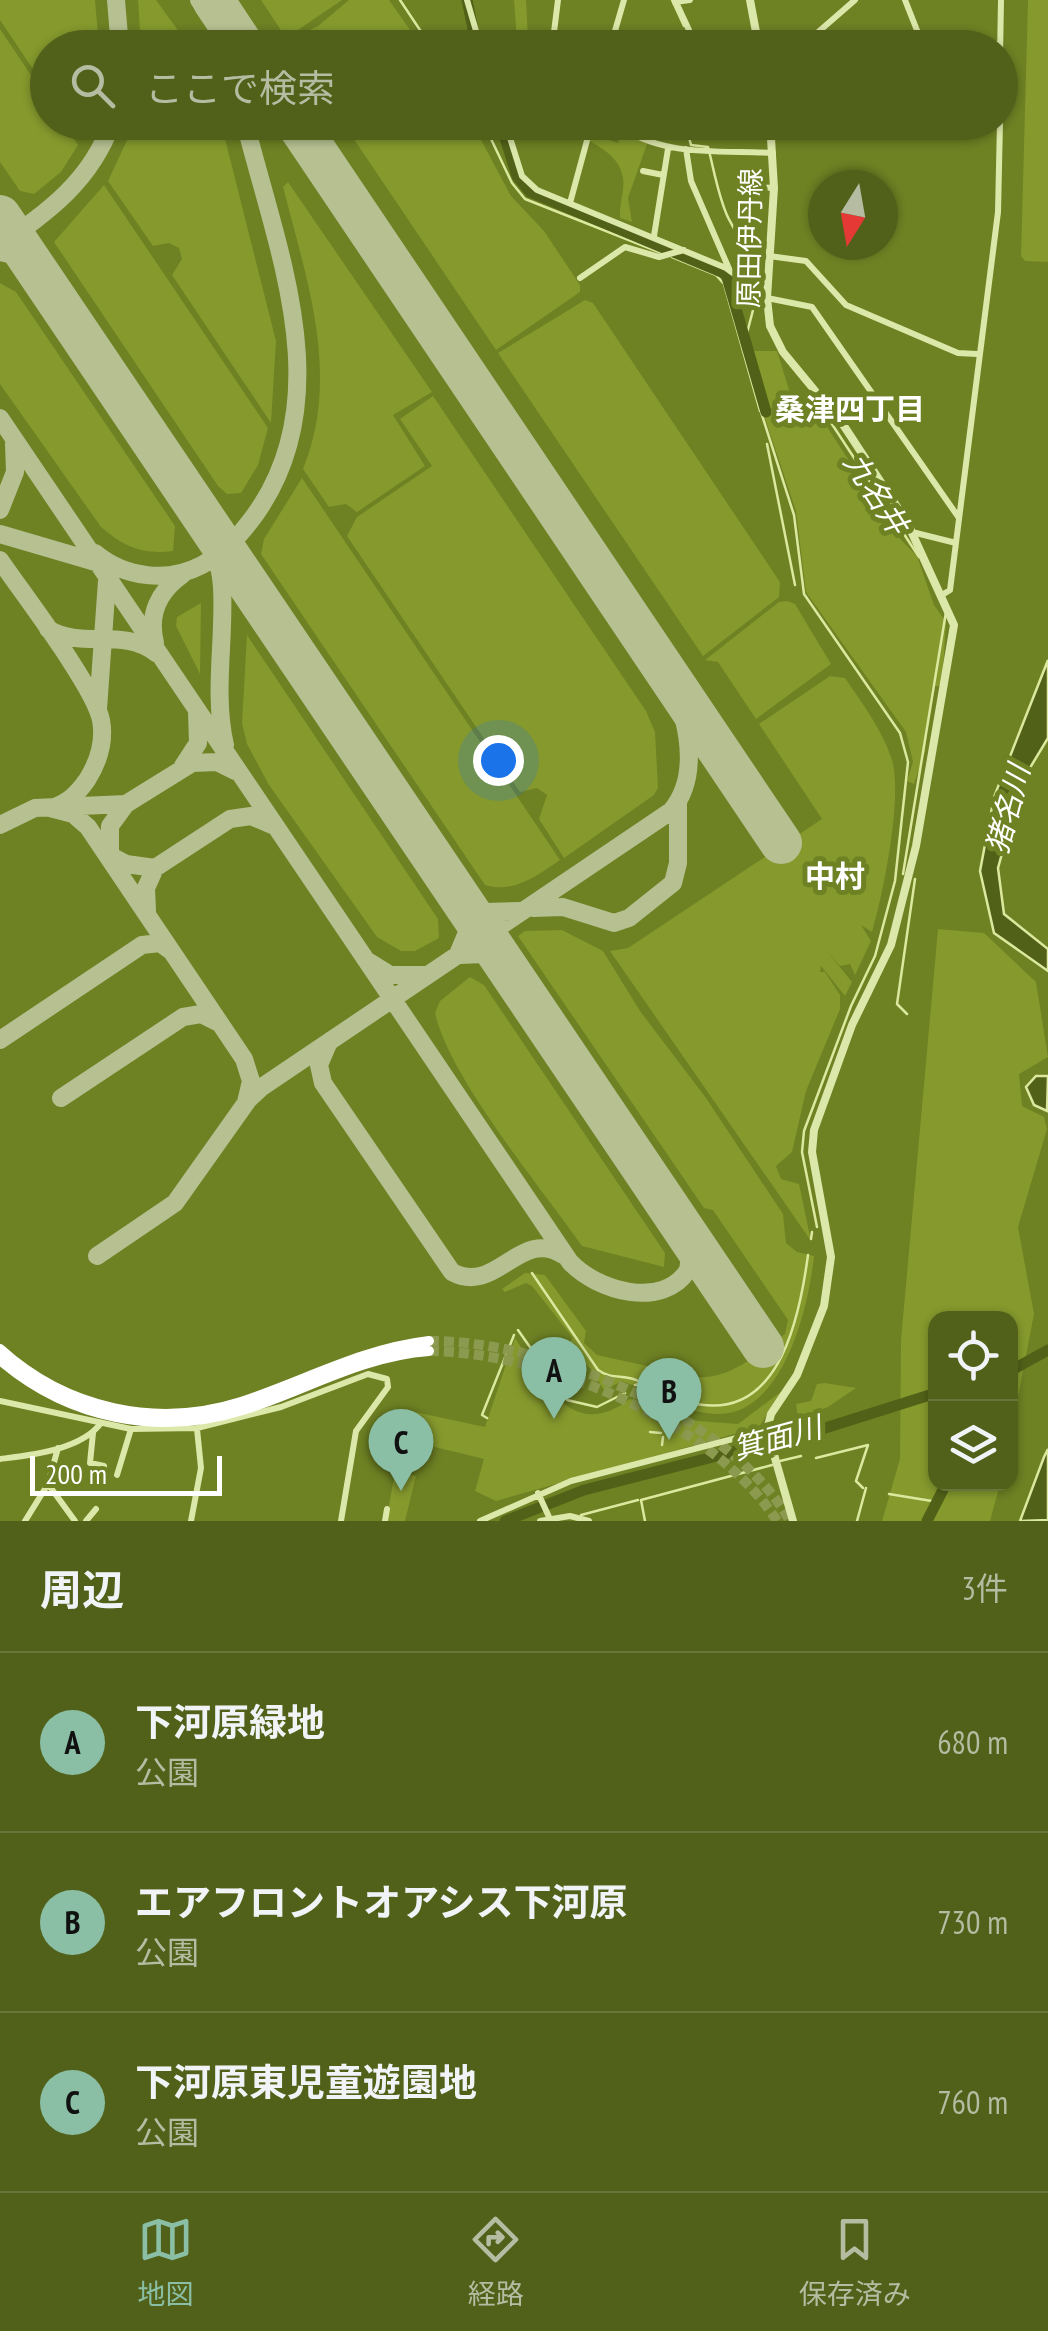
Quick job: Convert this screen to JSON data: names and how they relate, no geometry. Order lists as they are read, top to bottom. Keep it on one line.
{"streets":{"street":["原田伊丹線"]},"districts":["桑津四丁目","中村"],"water":["九名井","猪名川","箕面川"],"scale_bar":"200 m","north":"bottom","page":{"search":"ここで検索","pins":["A","B","C"],"scale":"200 m","heading":["周辺","3件"],"list":[{"mark":"A","name":"下河原緑地","note":"公園","value":"680 m"},{"mark":"B","name":"エアフロントオアシス下河原","note":"公園","value":"730 m"},{"mark":"C","name":"下河原東児童遊園地","note":"公園","value":"760 m"}],"nav":["地図","経路","保存済み"]}}
